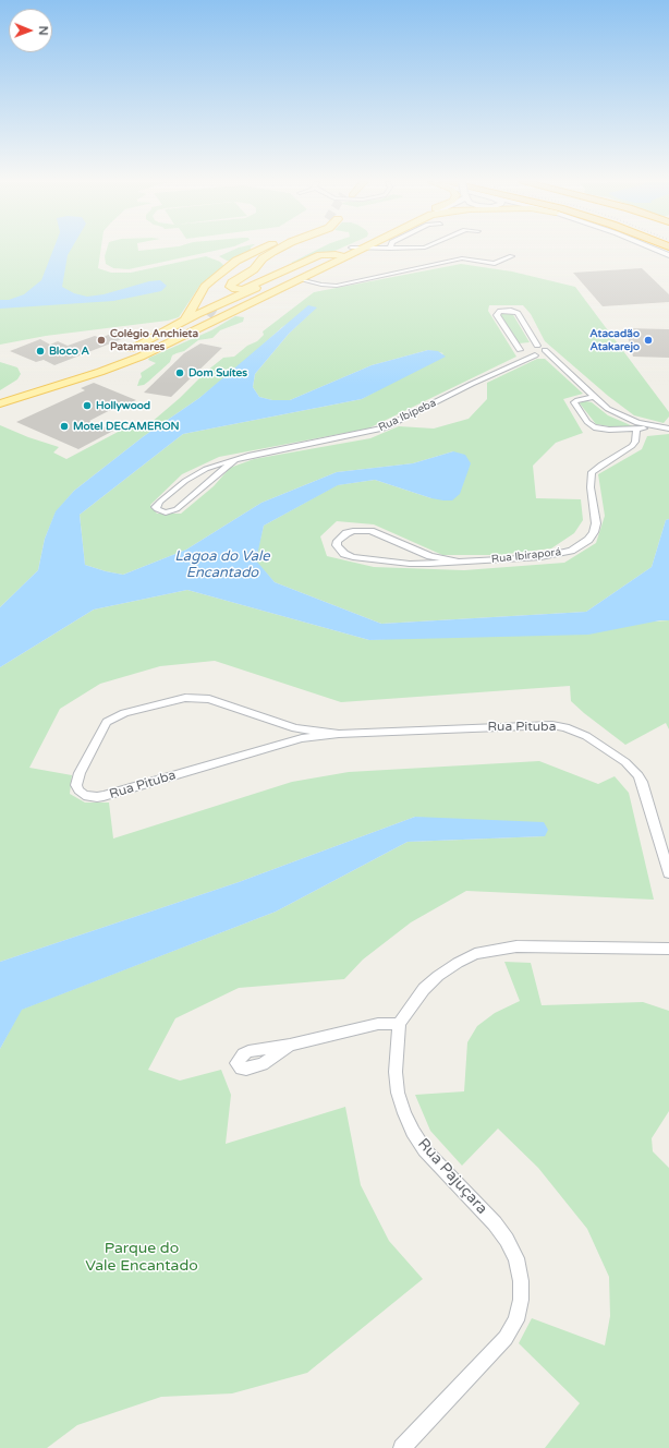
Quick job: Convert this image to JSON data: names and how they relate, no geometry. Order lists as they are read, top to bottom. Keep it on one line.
{"streets":{"street":["Rua Ibipeba","Rua Ibiraporá","Rua Pituba","Rua Pajuçara"]},"water":["Lagoa do Vale Encantado"],"parks":["Parque do Vale Encantado"],"places":["Colégio Anchieta Patamares","Atacadão Atakarejo","Bloco A","Dom Suítes","Hollywood","Motel DECAMERON"],"north":"right"}
